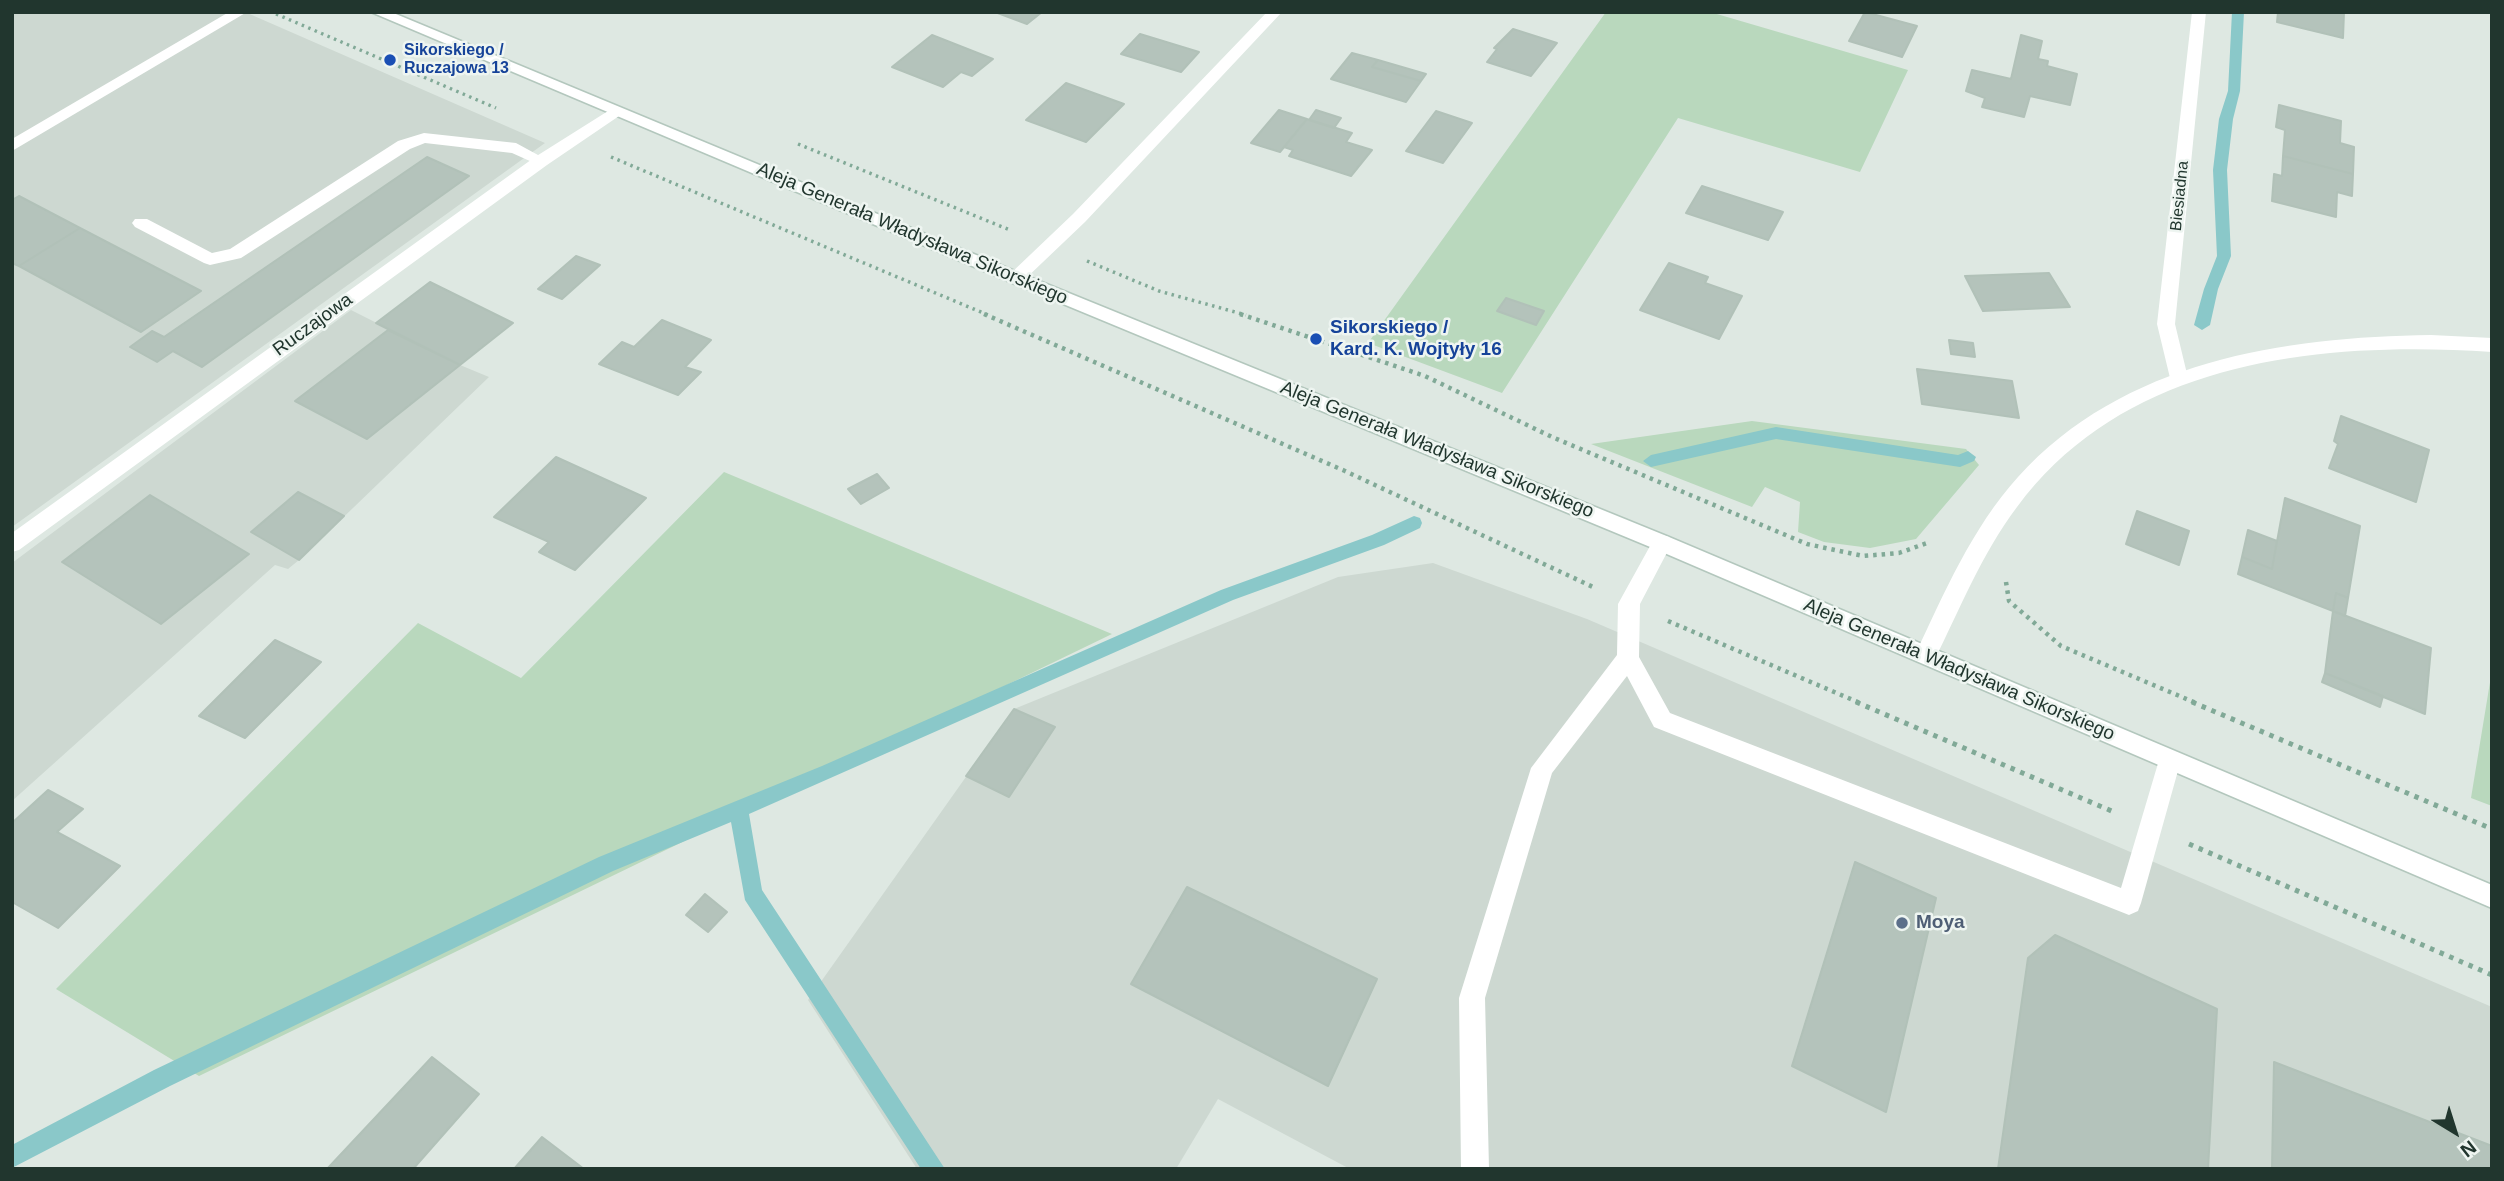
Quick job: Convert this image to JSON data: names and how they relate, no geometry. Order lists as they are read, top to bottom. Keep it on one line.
{"streets":{"main road":["Biesiadna","Aleja Generała Władysława Sikorskiego","Ruczajowa"]},"crossings":[["Aleja Generała Władysława Sikorskiego","Ruczajowa"]],"places":["Sikorskiego / Ruczajowa 13","Sikorskiego / Kard. K. Wojtyły 16","Moya"],"north":"bottom right"}
